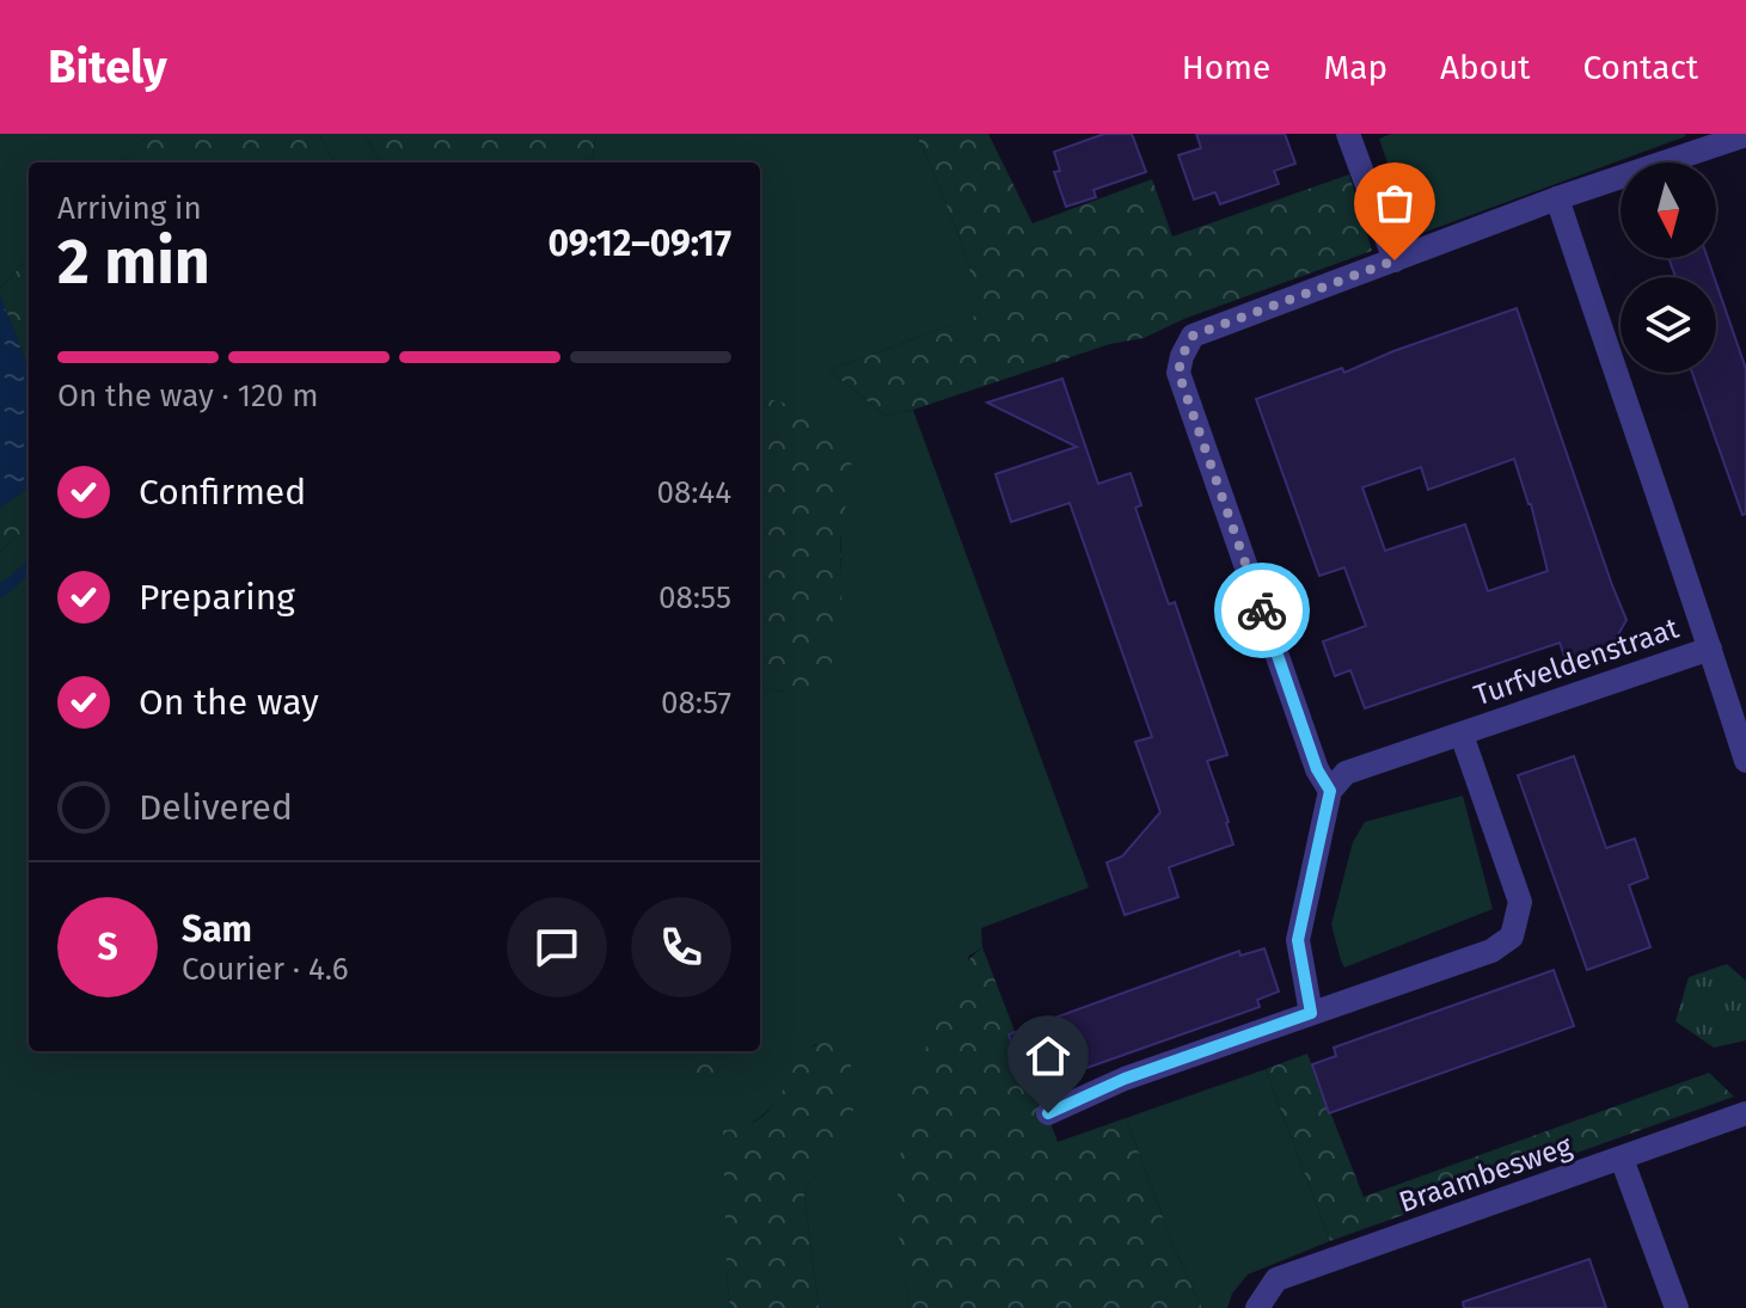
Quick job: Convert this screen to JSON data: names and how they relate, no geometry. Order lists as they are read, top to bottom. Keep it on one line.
{"streets":{"street":["Turfveldenstraat","Braambesweg"]},"north":"bottom","page":{"header":"Bitely","nav":["Home","Map","About","Contact"],"heading":["2 min","Arriving in","09:12–09:17"],"panel":["Sam","Courier · 4.6"],"bar":"On the way · 120 m","list":[["Confirmed","08:44"],["Preparing","08:55"],["On the way","08:57"],"Delivered"],"round":"S"}}
